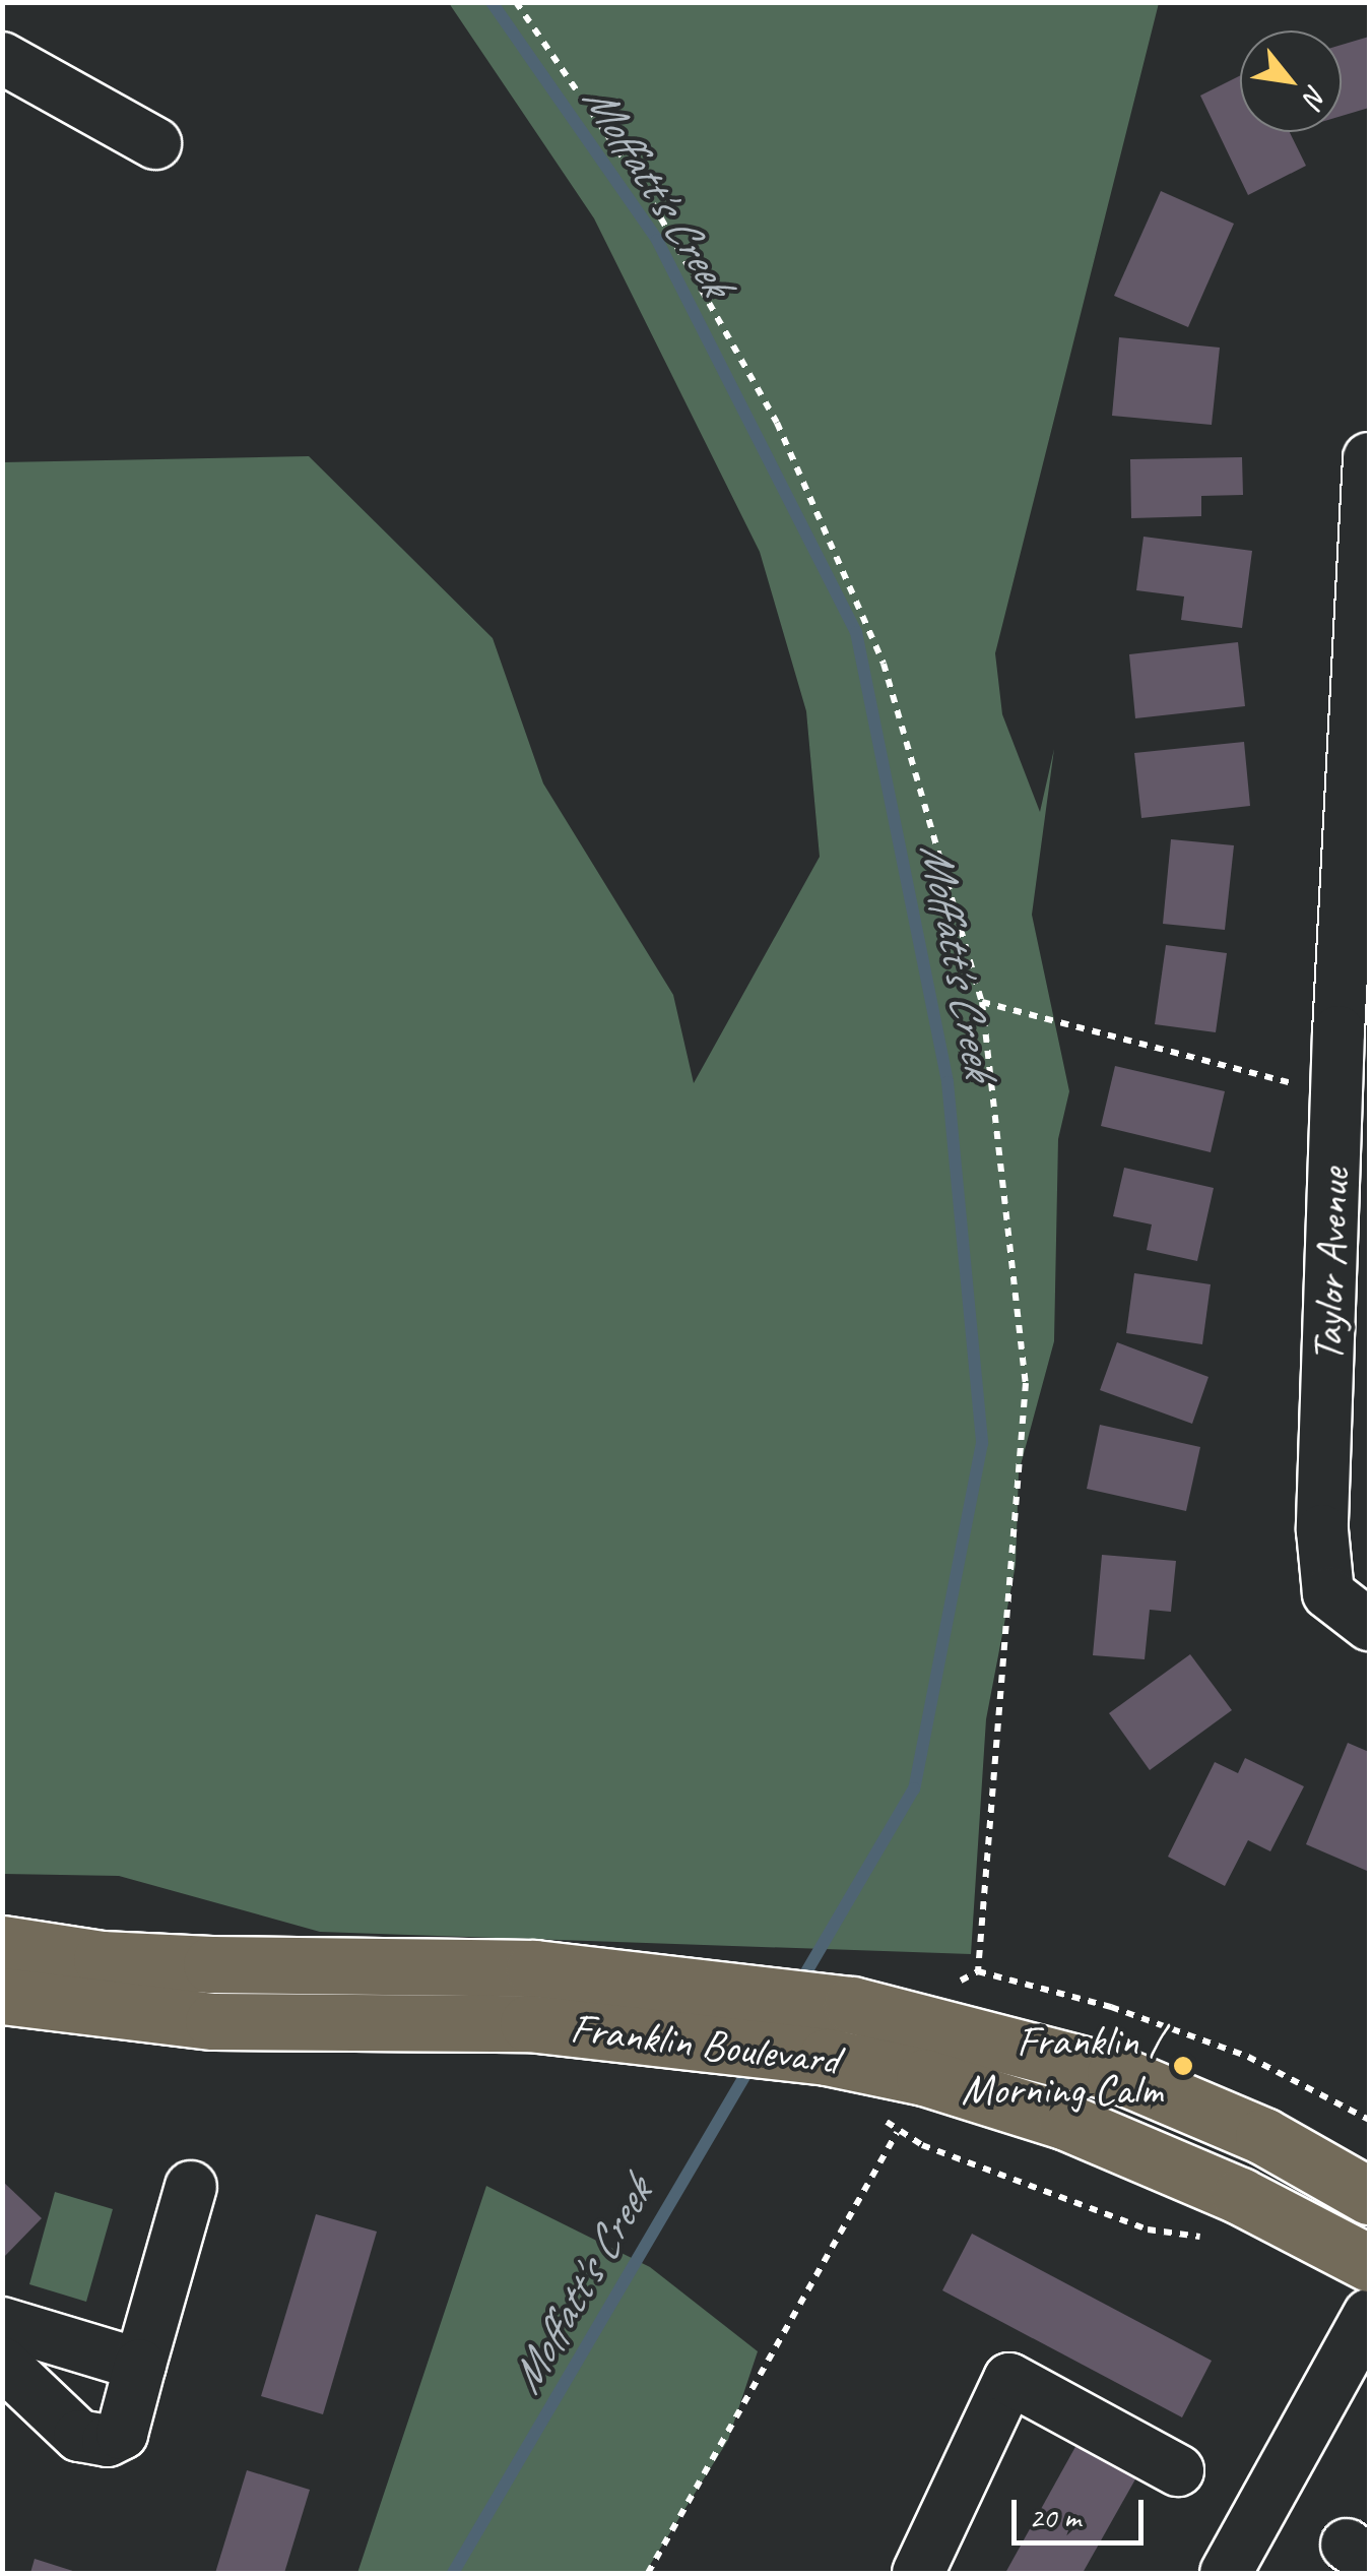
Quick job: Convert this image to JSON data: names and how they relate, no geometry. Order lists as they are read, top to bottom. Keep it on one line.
{"streets":{"main road":["Franklin Boulevard"],"street":["Taylor Avenue"]},"water":["Moffatt's Creek"],"places":["Franklin / Morning Calm"],"scale_bar":"20 m","north":"bottom right"}
